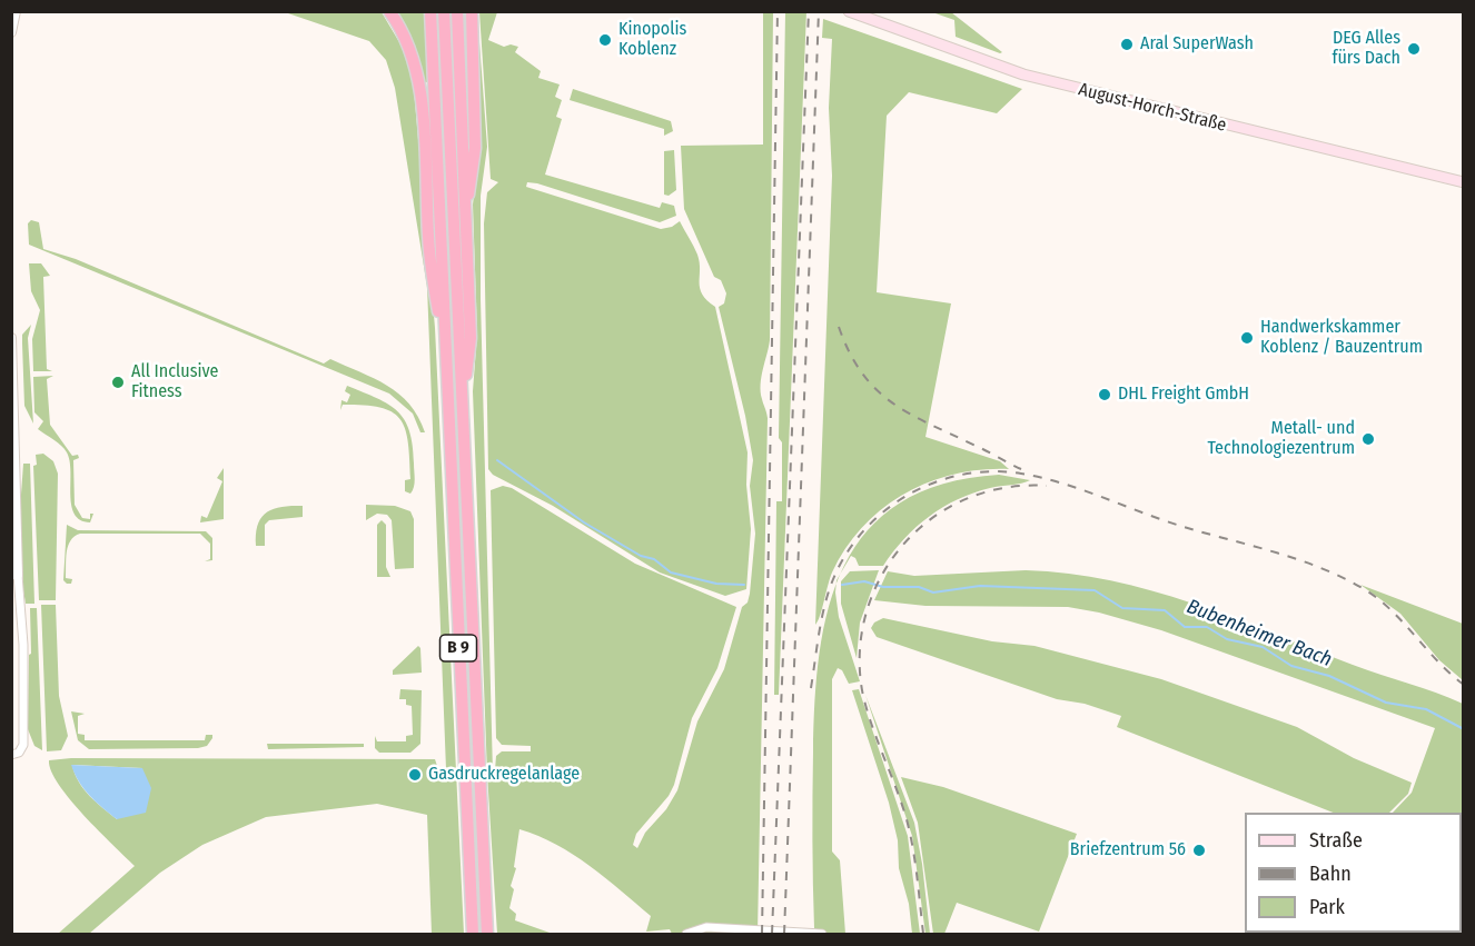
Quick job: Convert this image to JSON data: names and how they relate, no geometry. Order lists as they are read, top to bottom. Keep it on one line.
{"streets":{"highway":["B 9"],"main road":["August-Horch-Straße"]},"water":["Bubenheimer Bach"],"places":["Kinopolis Koblenz","Aral SuperWash","DEG Alles fürs Dach","Handwerkskammer Koblenz / Bauzentrum","All Inclusive Fitness","DHL Freight GmbH","Metall- und Technologiezentrum","Gasdruckregelanlage","Briefzentrum 56"],"legend":["Straße","Bahn","Park"]}
